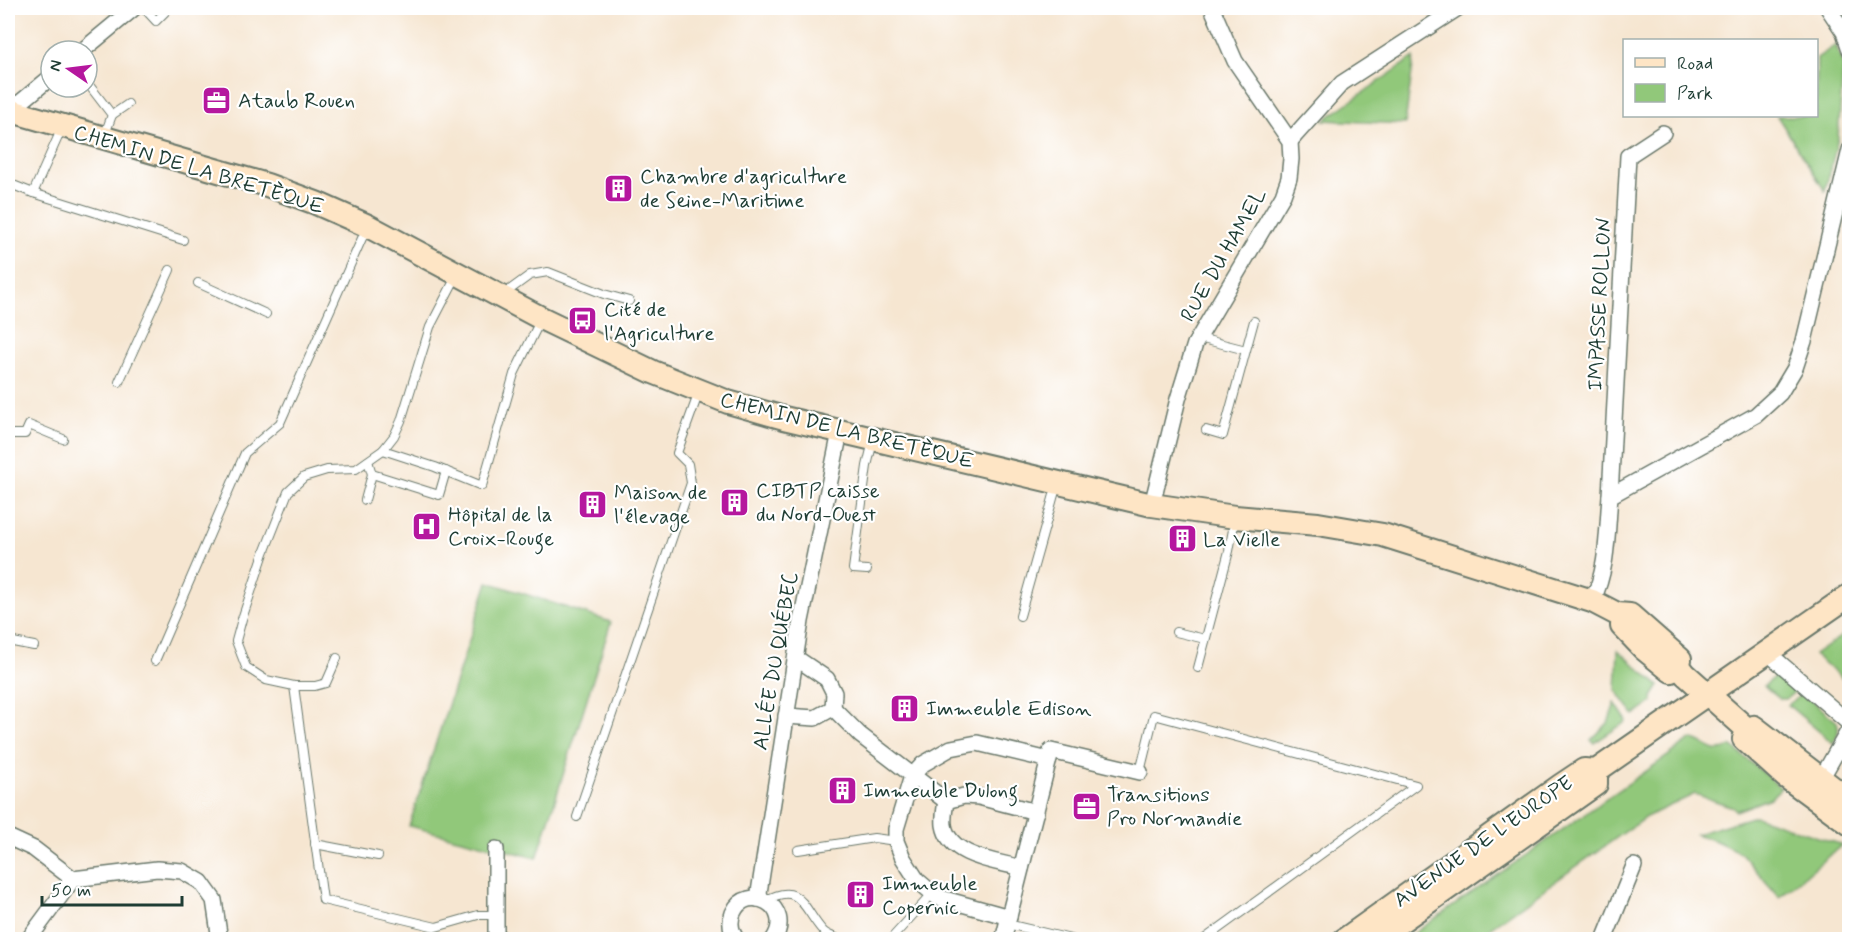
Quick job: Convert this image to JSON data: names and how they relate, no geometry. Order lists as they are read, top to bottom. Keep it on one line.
{"streets":{"street":["CHEMIN DE LA BRETÈQUE","RUE DU HAMEL","IMPASSE ROLLON","ALLÉE DU QUÉBEC","AVENUE DE L'EUROPE"]},"crossings":[["CHEMIN DE LA BRETÈQUE","RUE DU HAMEL"],["CHEMIN DE LA BRETÈQUE","ALLÉE DU QUÉBEC"],["CHEMIN DE LA BRETÈQUE","AVENUE DE L'EUROPE"]],"places":{"office":["Ataub Rouen","Transitions Pro Normandie"],"building":["Chambre d'agriculture de Seine-Maritime","CIBTP caisse du Nord-Ouest","Maison de l'élevage","La Vielle","Immeuble Edison","Immeuble Dulong","Immeuble Copernic"],"bus stop":["Cité de l'Agriculture"],"hospital":["Hôpital de la Croix-Rouge"]},"legend":["Road","Park"],"scale_bar":"50 m","north":"left"}
